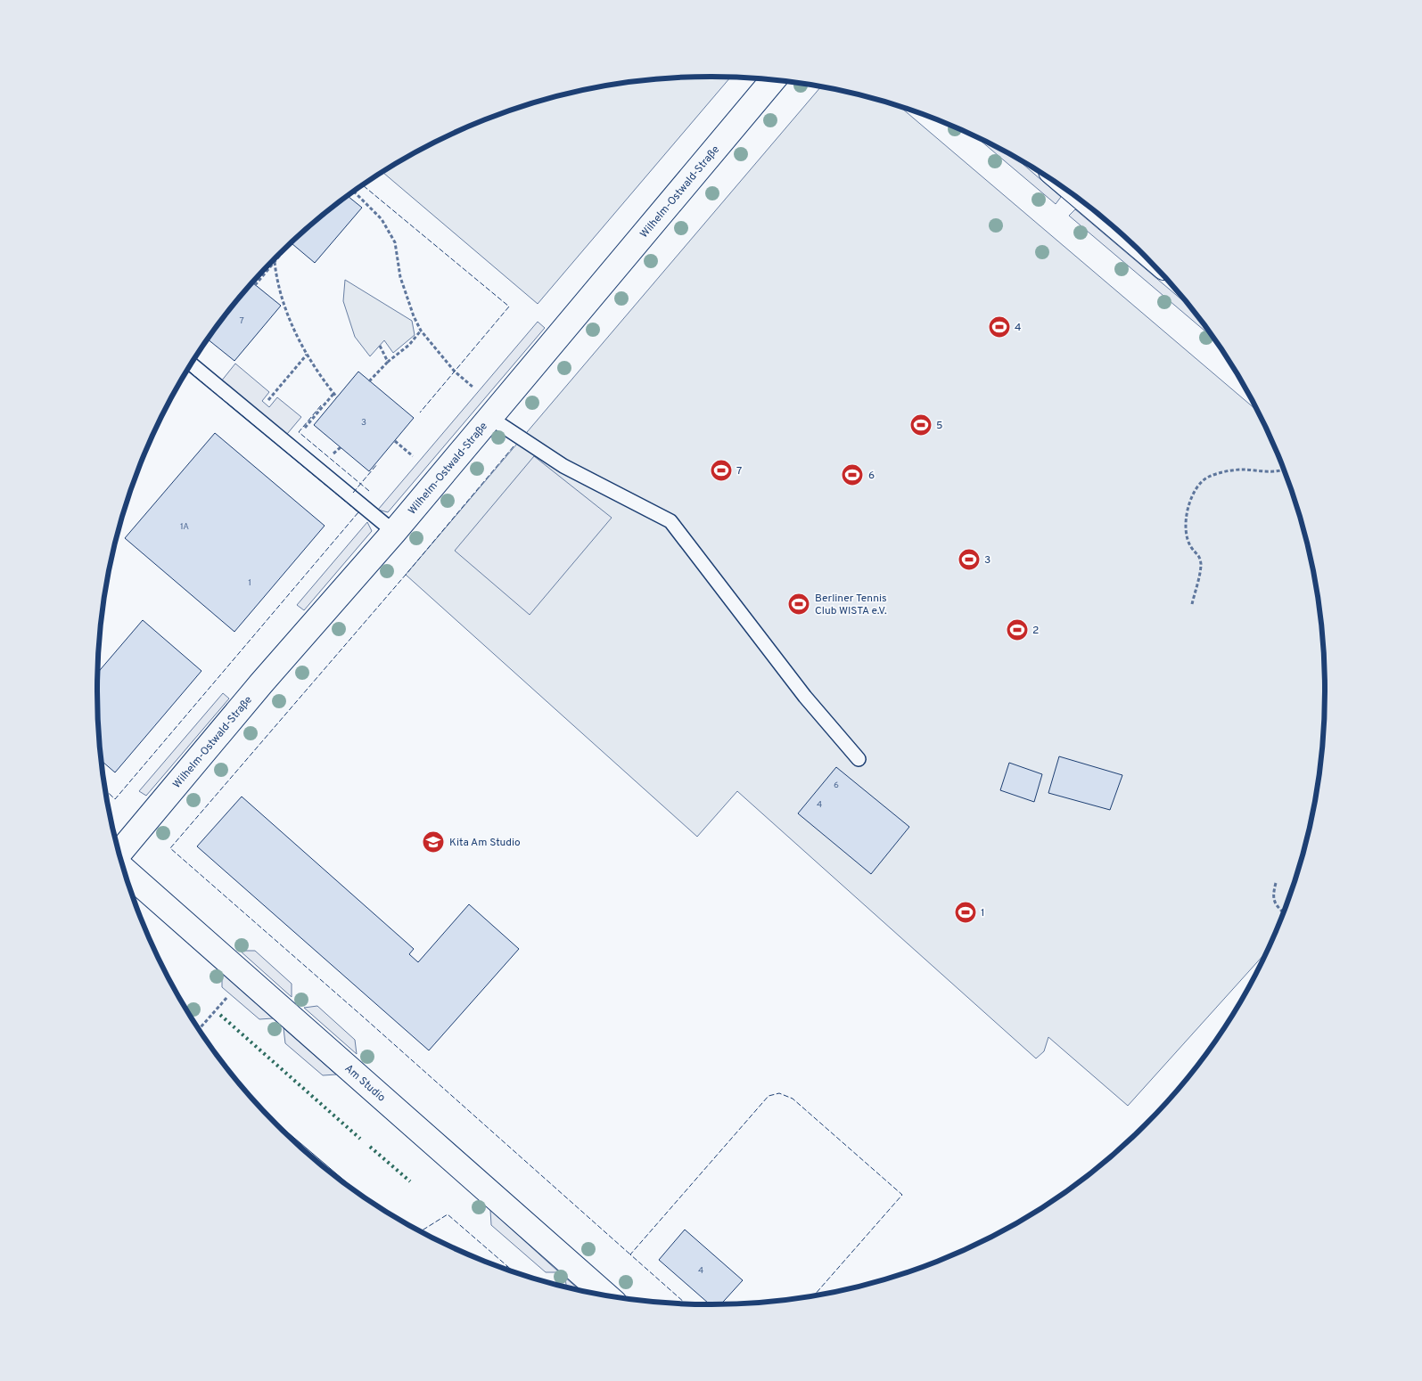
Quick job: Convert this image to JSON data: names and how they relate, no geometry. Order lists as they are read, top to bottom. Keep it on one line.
{"streets":{"street":["Wilhelm-Ostwald-Straße","Am Studio"]},"places":{"sports":["4","5","7","6","3","Berliner Tennis Club WISTA e.V.","2","1"],"school or university":["Kita Am Studio"]},"house_numbers":["7","3","1A","1","6","4","4"]}
